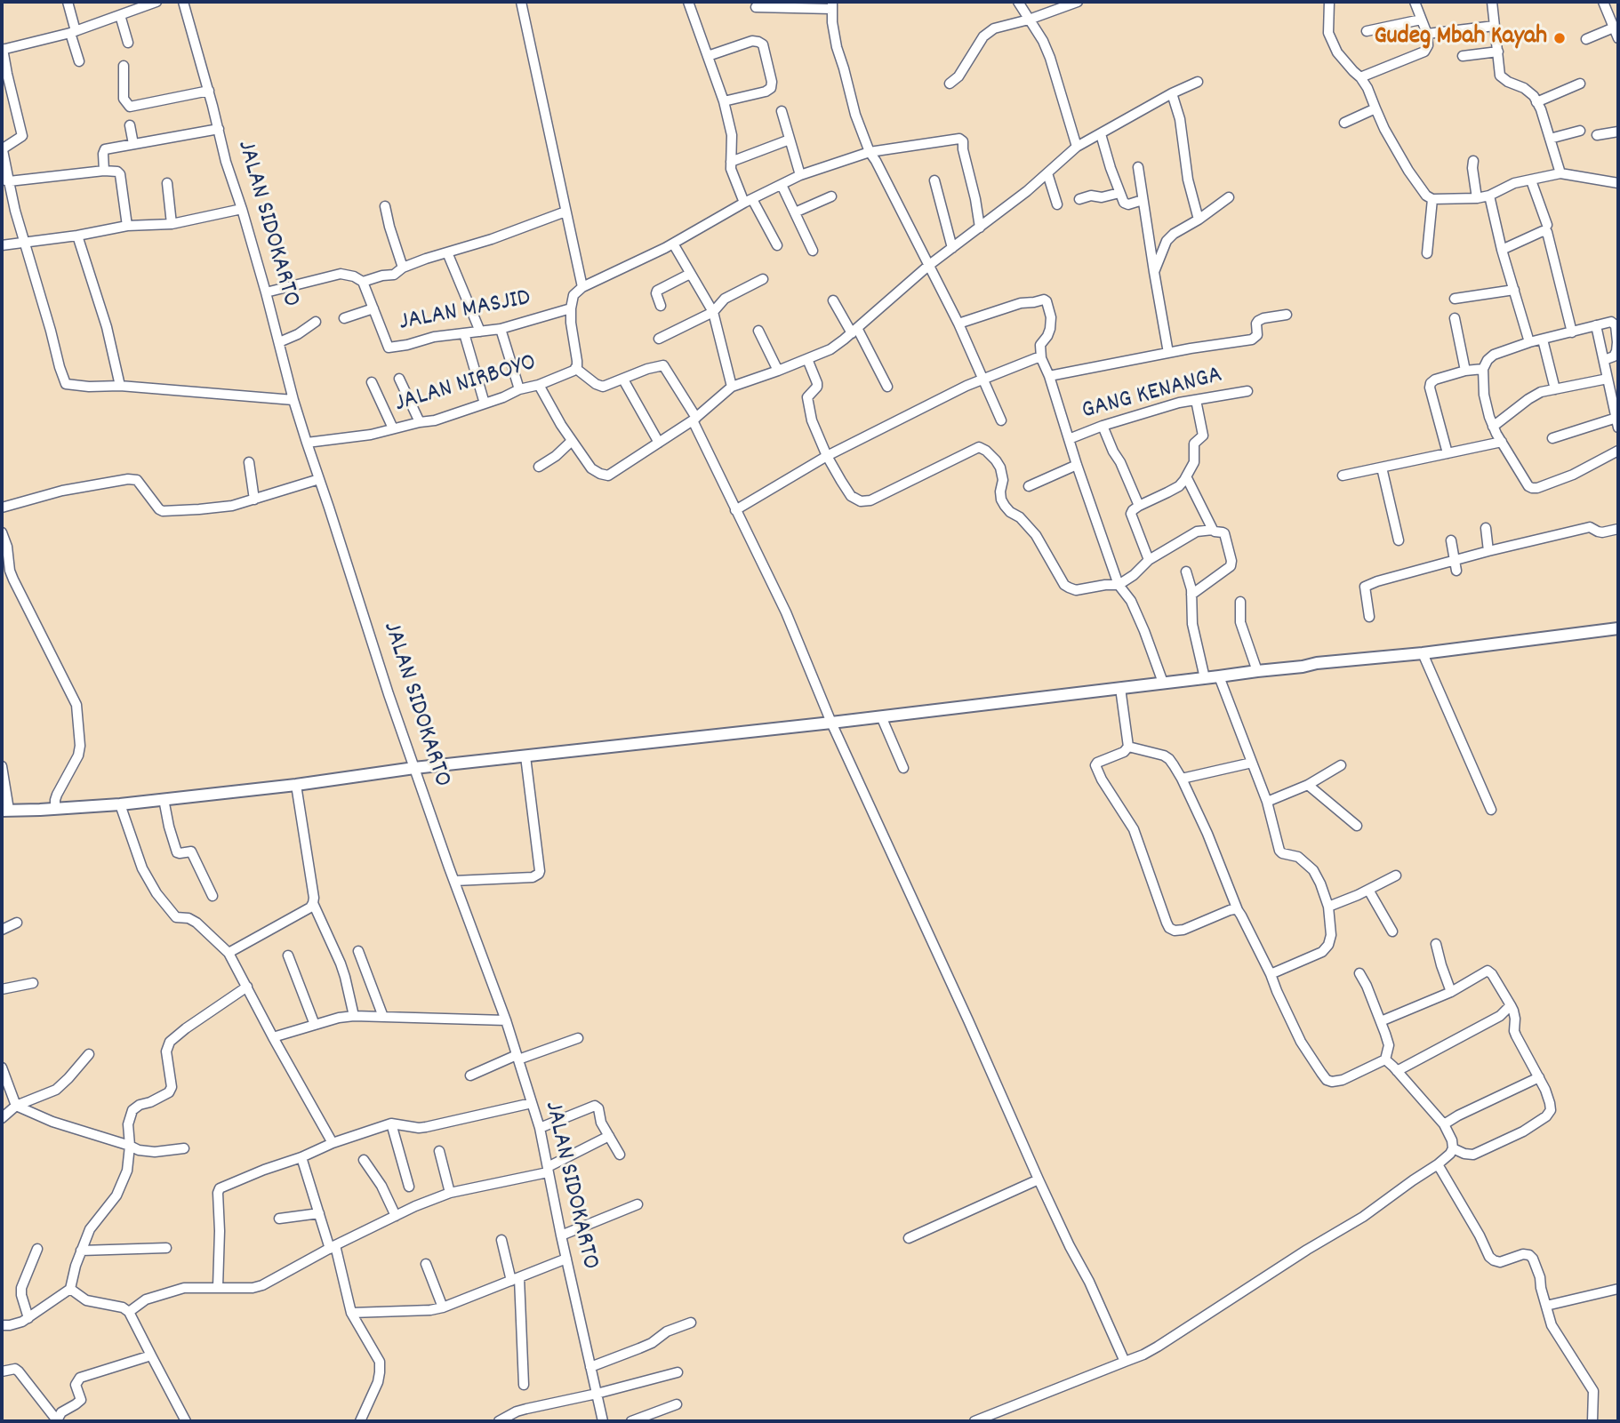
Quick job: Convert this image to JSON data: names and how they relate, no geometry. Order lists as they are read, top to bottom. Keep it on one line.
{"streets":{"street":["JALAN SIDOKARTO","JALAN MASJID","JALAN NIRBOYO","GANG KENANGA"]},"crossings":[["JALAN SIDOKARTO","JALAN NIRBOYO"],["JALAN MASJID","JALAN NIRBOYO"]],"places":["Gudeg Mbah Kayah"]}
